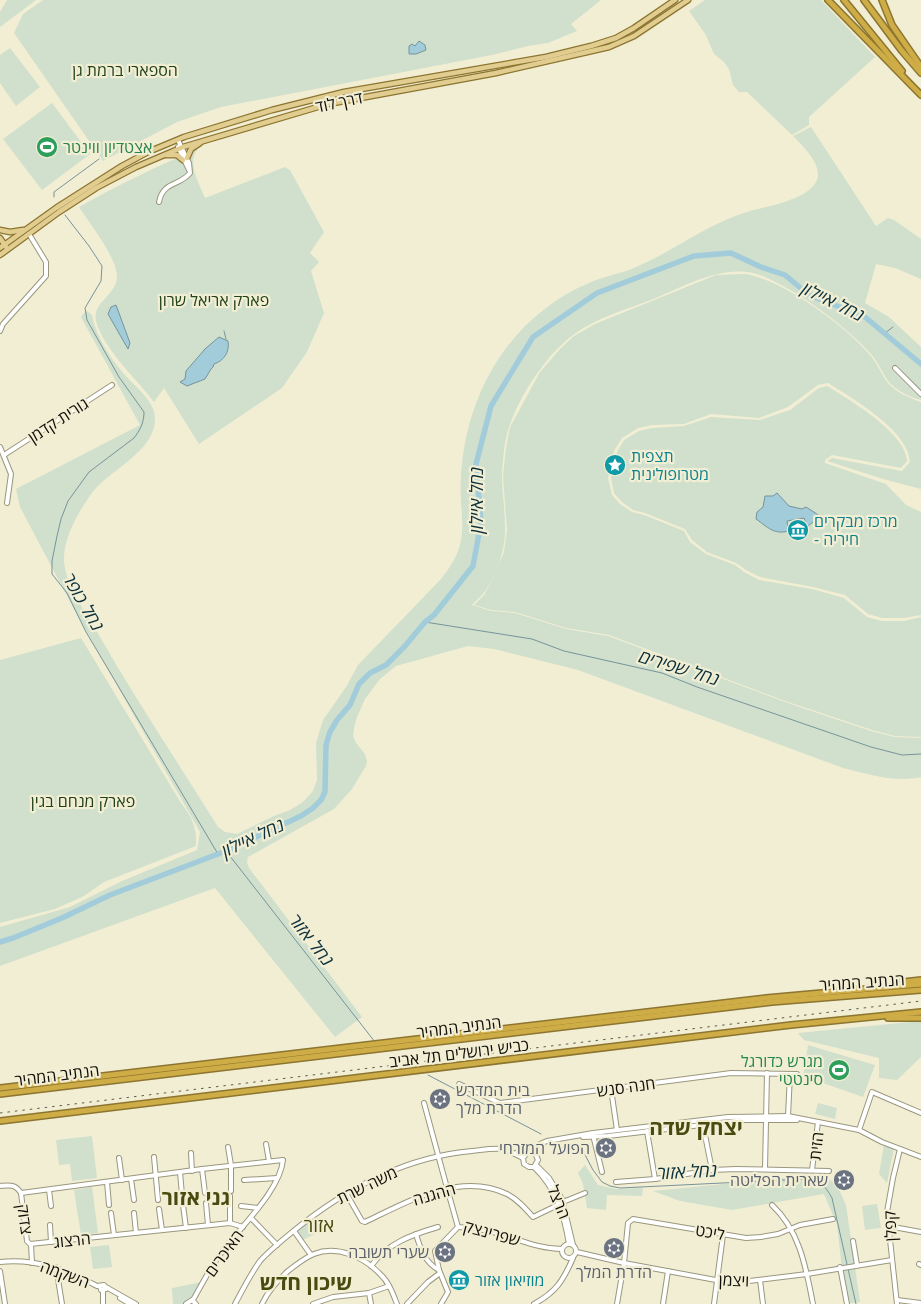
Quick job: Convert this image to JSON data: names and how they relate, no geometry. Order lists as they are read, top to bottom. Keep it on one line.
{"streets":{"highway":["הנתיב המהיר","כביש ירושלים תל אביב"],"main road":["דרך לוד"],"street":["גורית קדמן","חנה סנש","הזית","משה שרת","ההגנה","הרצל","צדוק","קפלן","ליכט","שפרינצק","הרצוג","האיכרים","השקמה","ויצמן"]},"crossings":[["משה שרת","ההגנה"],["משה שרת","הרצל"],["משה שרת","שפרינצק"],["ההגנה","הרצל"],["ההגנה","שפרינצק"],["הרצל","שפרינצק"],["הרצל","ויצמן"],["צדוק","הרצוג"],["צדוק","השקמה"],["קפלן","ויצמן"],["ליכט","ויצמן"],["שפרינצק","ויצמן"],["הרצוג","האיכרים"]],"districts":["יצחק שדה","גני אזור","אזור","שיכון חדש"],"water":["נחל איילון","נחל כופר","נחל שפירים","נחל אזור"],"parks":["הספארי ברמת גן","פארק אריאל שרון","פארק מנחם בגין"],"places":{"sports":["אצטדיון ווינטר","מגרש כדורגל סינטטי"],"place":["תצפית מטרופולינית"],"museum":["מרכז מבקרים - חיריה","מוזיאון אזור"],"synagogue":["בית המדרש הדרת מלך","הפועל המזרחי","שארית הפליטה","הדרת המלך","שערי תשובה"]}}
